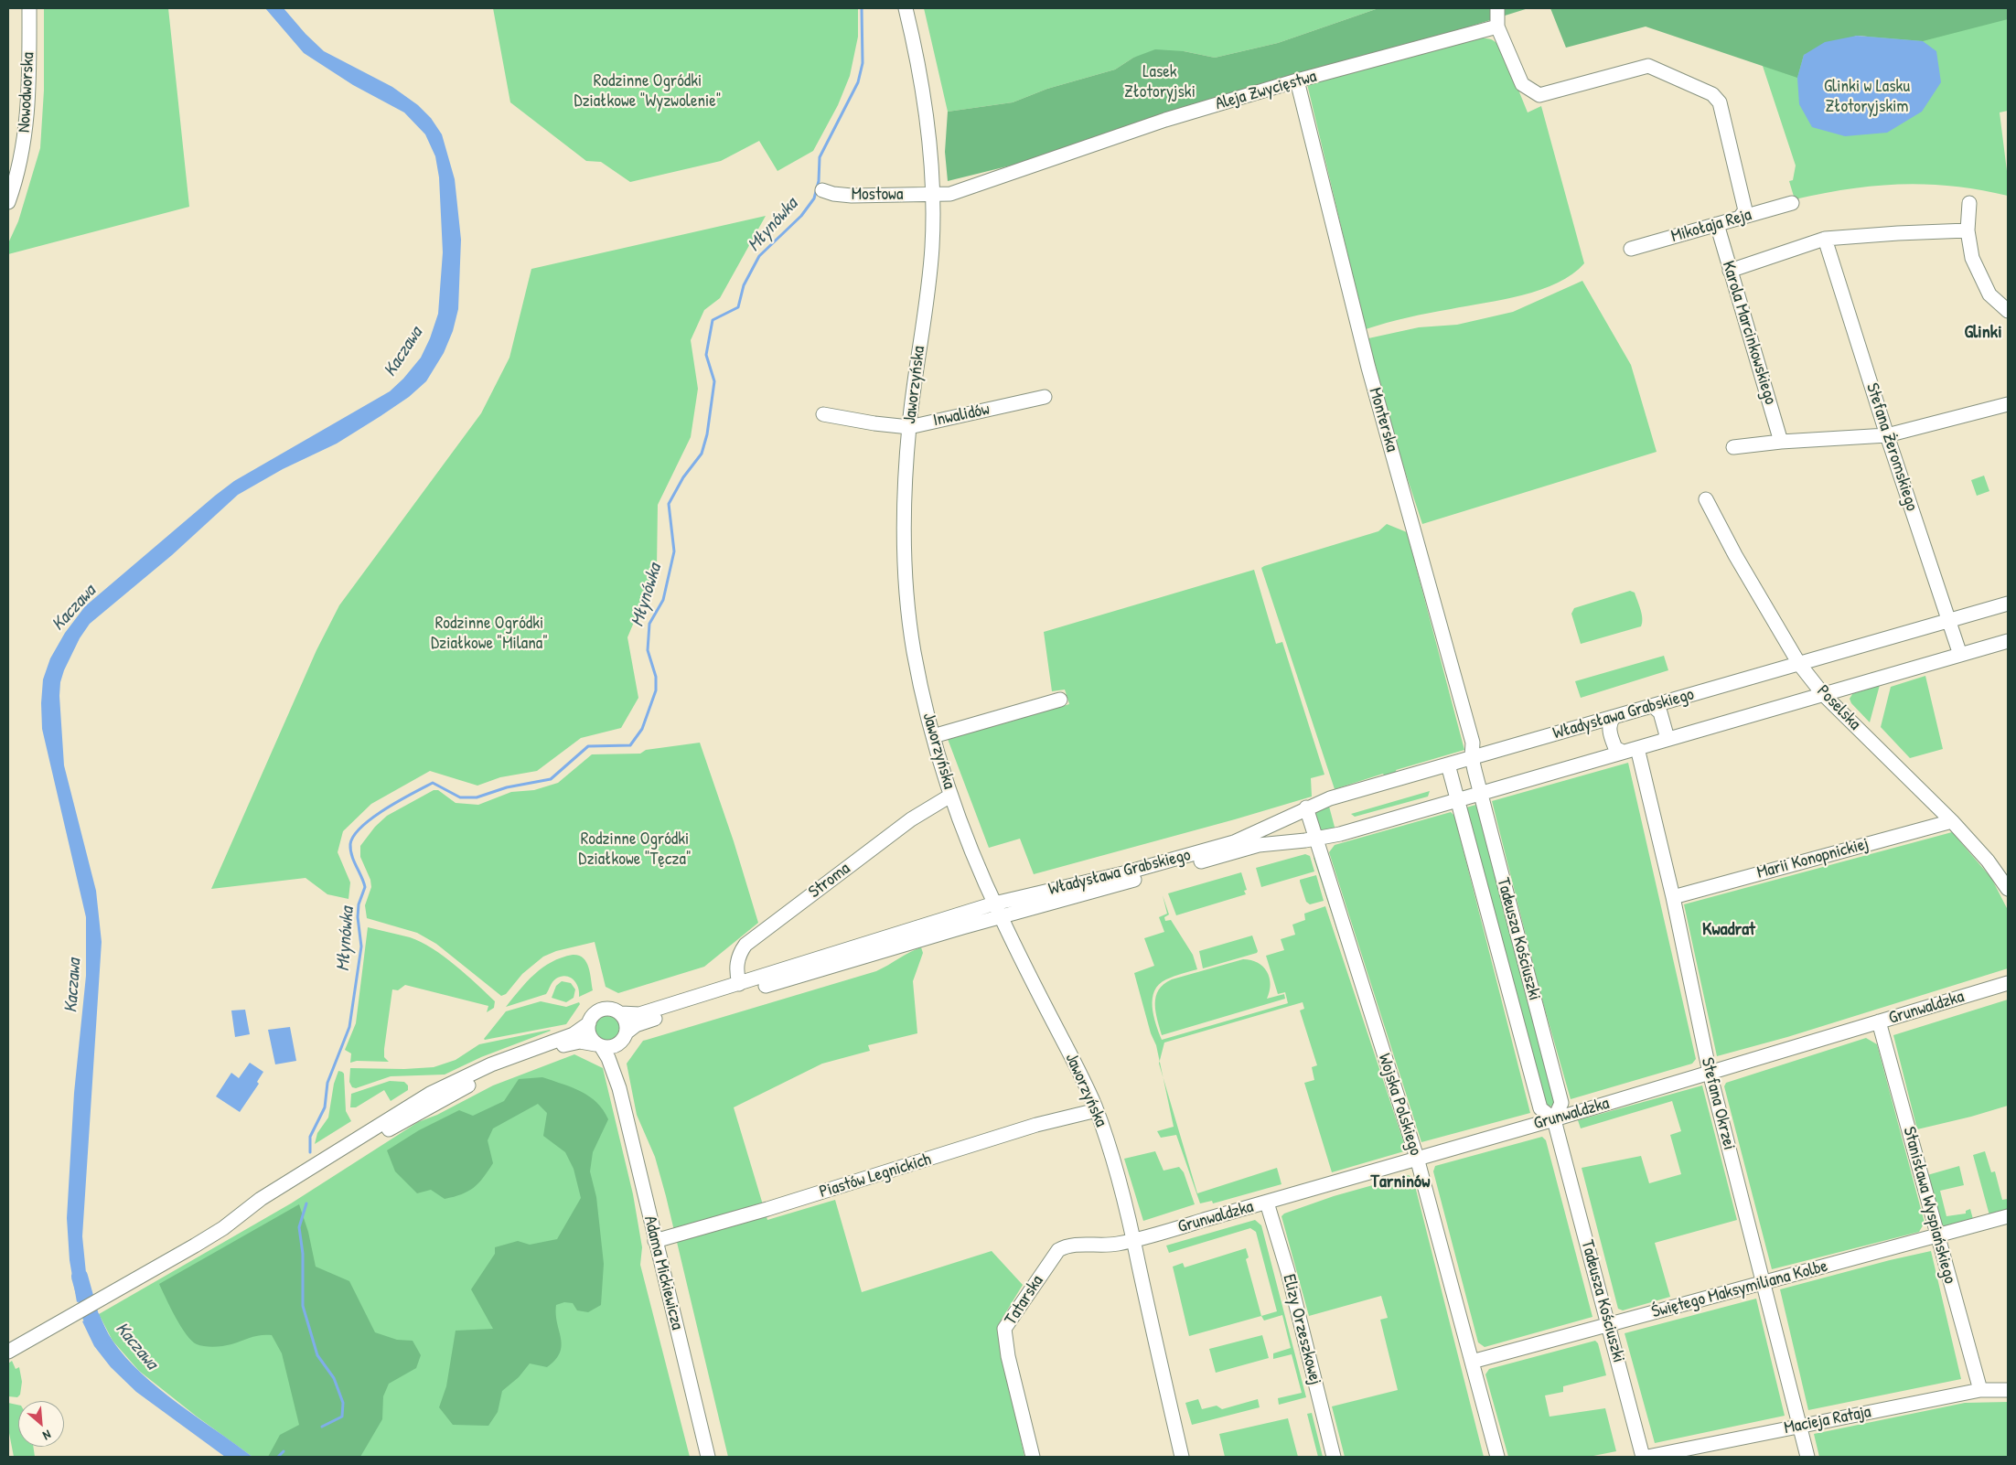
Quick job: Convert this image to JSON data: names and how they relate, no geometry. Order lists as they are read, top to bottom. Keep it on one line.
{"streets":{"street":["Aleja Zwycięstwa","Nowodworska","Mostowa","Mikołaja Reja","Karola Marcinkowskiego","Jaworzyńska","Inwalidów","Monterska","Stefana Żeromskiego","Poselska","Władysława Grabskiego","Marii Konopnickiej","Stroma","Tadeusza Kościuszki","Grunwaldzka","Stefana Okrzei","Wojska Polskiego","Piastów Legnickich","Stanisława Wyspiańskiego","Adama Mickiewicza","Świętego Maksymiliana Kolbe","Tatarska","Elizy Orzeszkowej","Macieja Rataja"]},"crossings":[["Aleja Zwycięstwa","Mostowa"],["Aleja Zwycięstwa","Jaworzyńska"],["Aleja Zwycięstwa","Monterska"],["Mostowa","Jaworzyńska"],["Mikołaja Reja","Karola Marcinkowskiego"],["Jaworzyńska","Inwalidów"],["Jaworzyńska","Władysława Grabskiego"],["Jaworzyńska","Stroma"],["Jaworzyńska","Grunwaldzka"],["Jaworzyńska","Piastów Legnickich"],["Jaworzyńska","Tatarska"],["Monterska","Władysława Grabskiego"],["Monterska","Tadeusza Kościuszki"],["Stefana Żeromskiego","Władysława Grabskiego"],["Poselska","Władysława Grabskiego"],["Poselska","Marii Konopnickiej"],["Władysława Grabskiego","Stroma"],["Władysława Grabskiego","Tadeusza Kościuszki"],["Władysława Grabskiego","Stefana Okrzei"],["Władysława Grabskiego","Wojska Polskiego"],["Władysława Grabskiego","Adama Mickiewicza"],["Marii Konopnickiej","Stefana Okrzei"],["Tadeusza Kościuszki","Grunwaldzka"],["Tadeusza Kościuszki","Świętego Maksymiliana Kolbe"],["Grunwaldzka","Stefana Okrzei"],["Grunwaldzka","Wojska Polskiego"],["Grunwaldzka","Stanisława Wyspiańskiego"],["Grunwaldzka","Tatarska"],["Grunwaldzka","Elizy Orzeszkowej"],["Stefana Okrzei","Świętego Maksymiliana Kolbe"],["Stefana Okrzei","Macieja Rataja"],["Wojska Polskiego","Świętego Maksymiliana Kolbe"],["Piastów Legnickich","Adama Mickiewicza"],["Stanisława Wyspiańskiego","Świętego Maksymiliana Kolbe"],["Stanisława Wyspiańskiego","Macieja Rataja"]],"districts":["Glinki","Kwadrat","Tarninów"],"water":["Młynówka","Kaczawa"],"parks":["Lasek Złotoryjski","Rodzinne Ogródki Działkowe \"Wyzwolenie\"","Glinki w Lasku Złotoryjskim","Rodzinne Ogródki Działkowe \"Milana\"","Rodzinne Ogródki Działkowe \"Tęcza\""],"north":"bottom right"}
